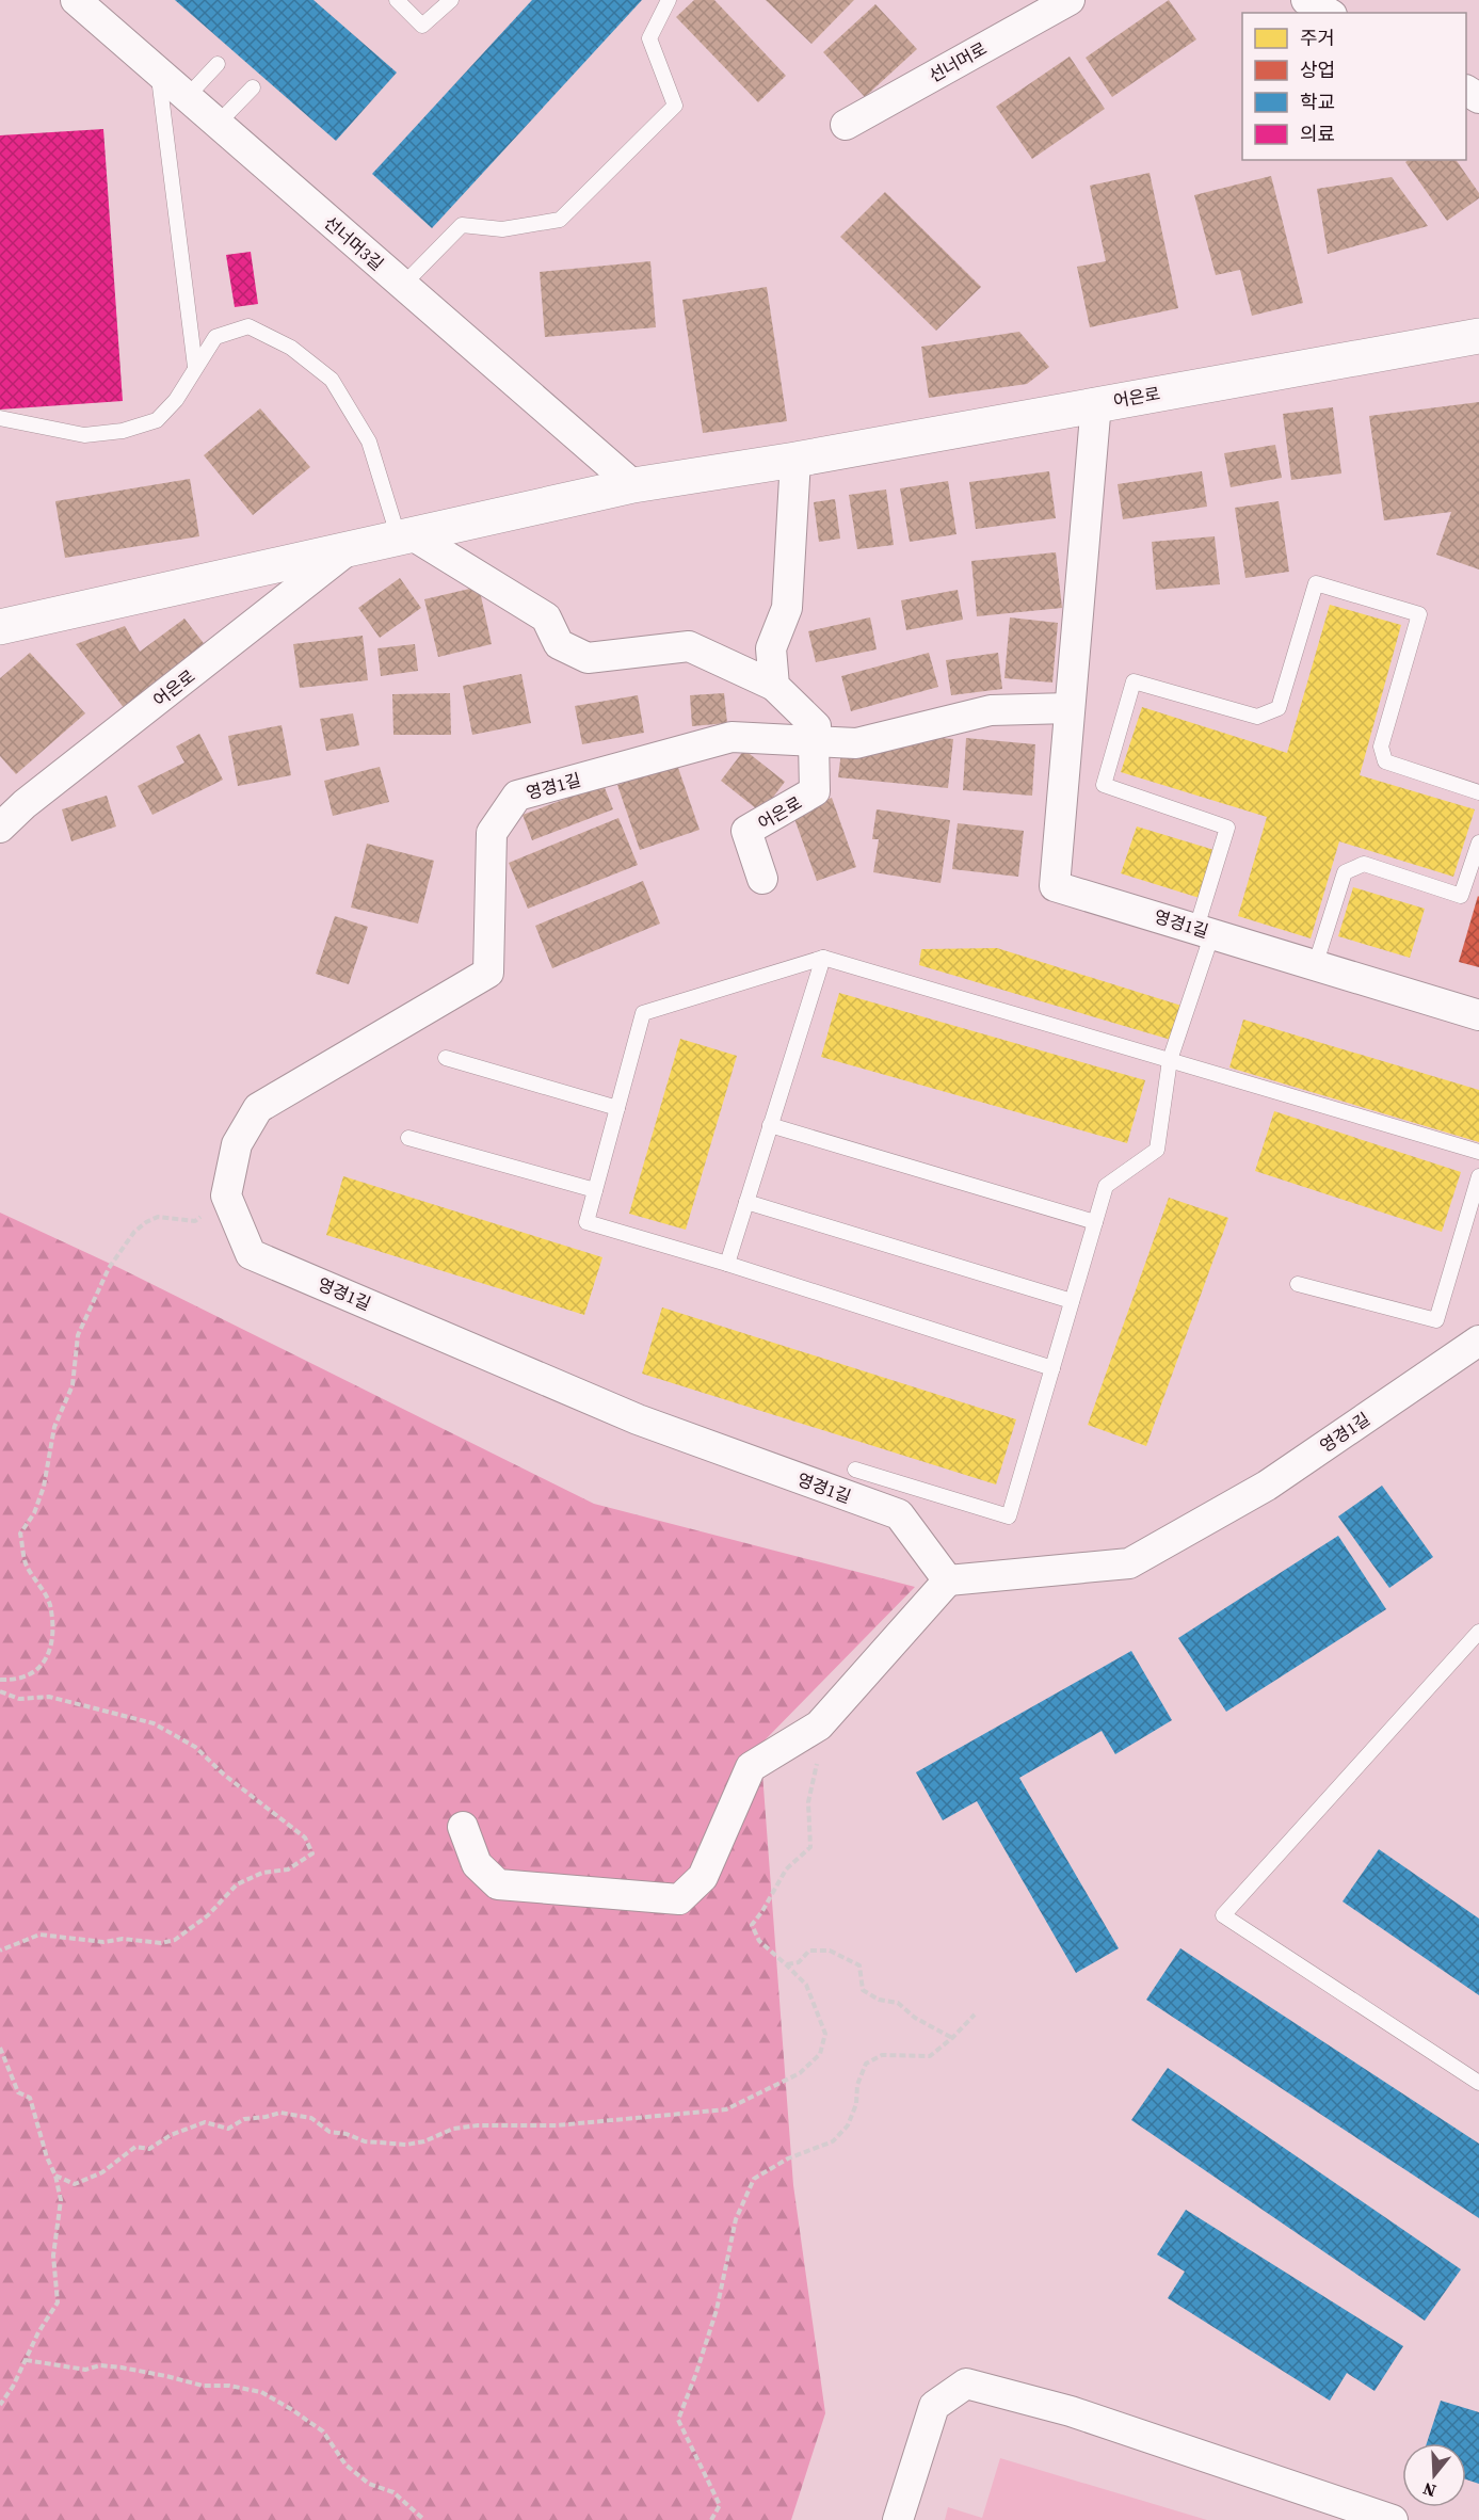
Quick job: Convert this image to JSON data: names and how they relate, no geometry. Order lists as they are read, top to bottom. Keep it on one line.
{"streets":{"street":["선너머로","선너머3길","어은로","영경1길"]},"crossings":[["선너머3길","어은로"],["어은로","영경1길"]],"legend":["주거","상업","학교","의료"],"north":"bottom"}
